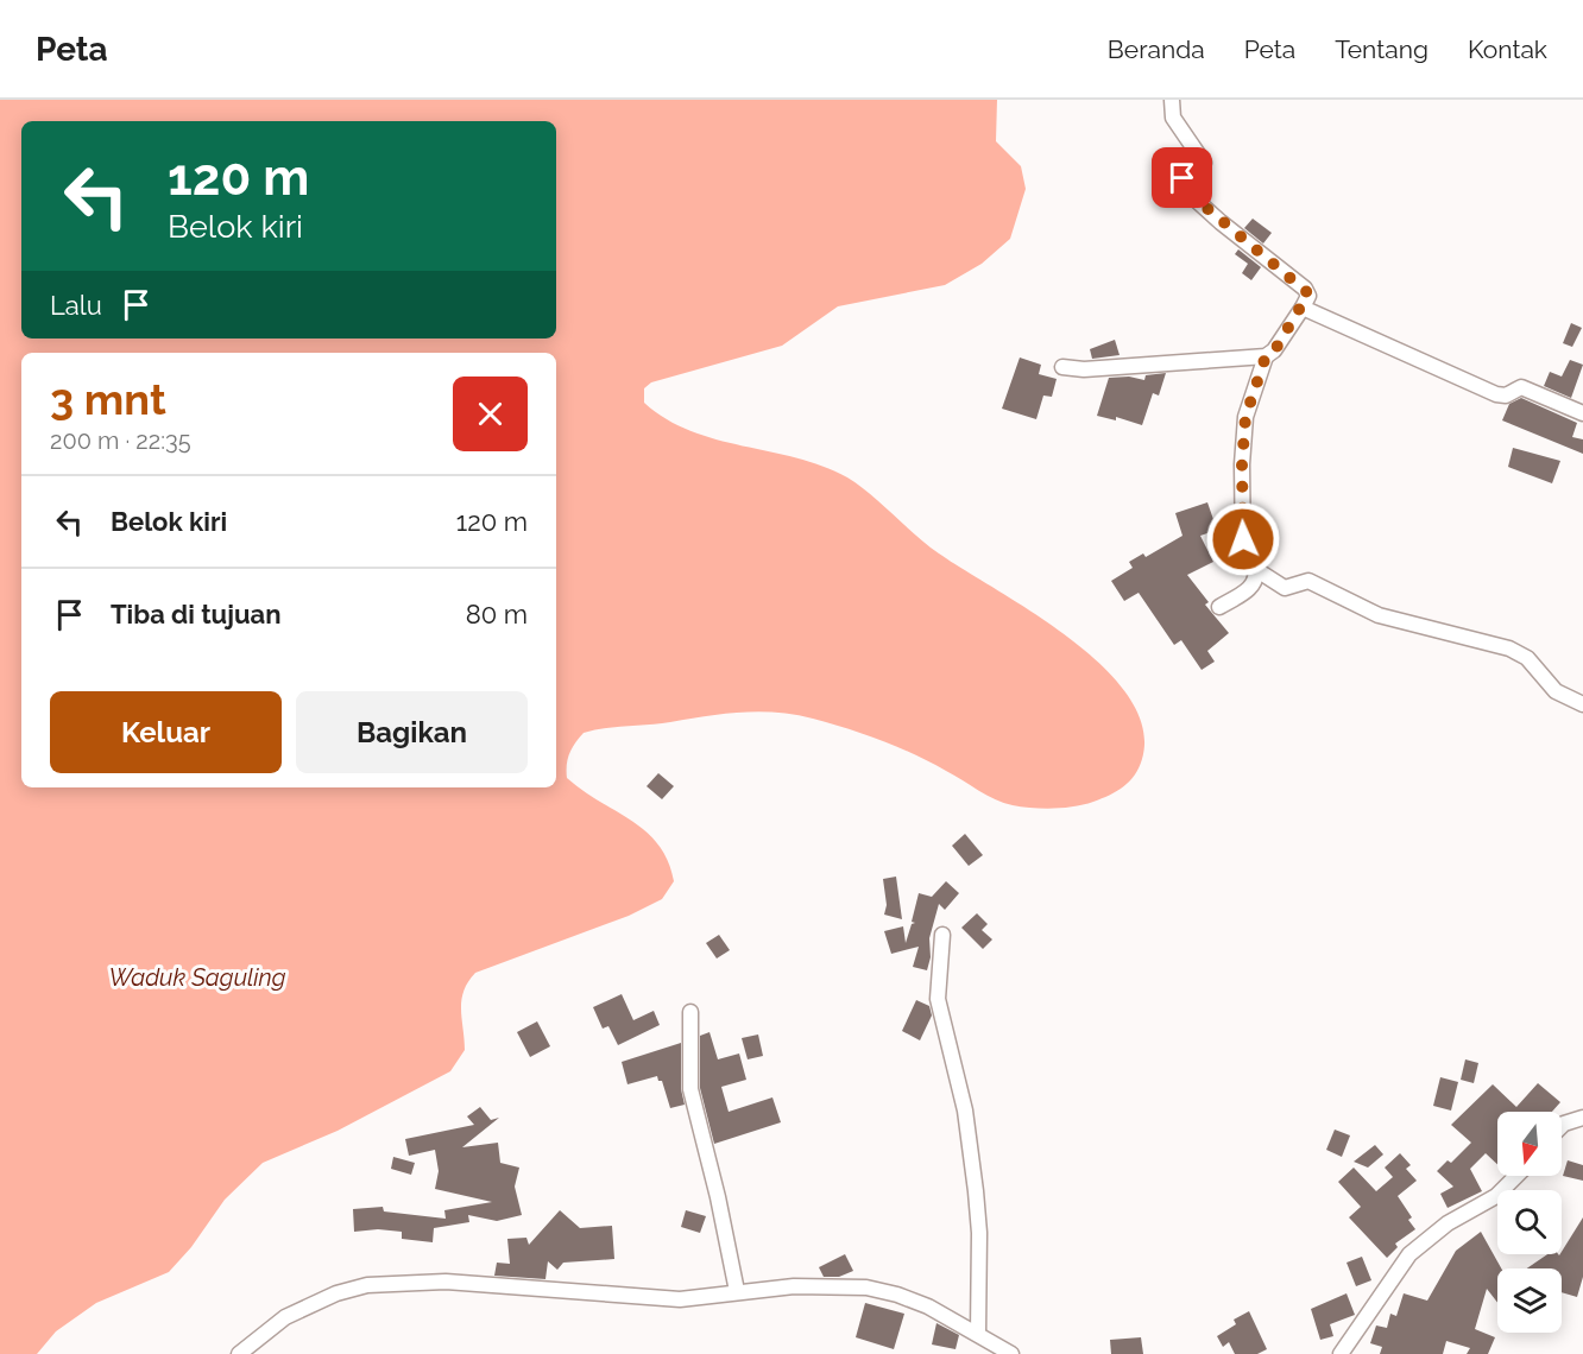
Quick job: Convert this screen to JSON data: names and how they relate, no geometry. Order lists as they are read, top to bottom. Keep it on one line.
{"water":["Waduk Saguling"],"north":"bottom","page":{"header":"Peta","nav":["Beranda","Peta","Tentang","Kontak"],"turn":["120 m","Belok kiri"],"then":"Lalu","heading":["3 mnt","200 m · 22:35"],"list":[{"name":"Belok kiri","value":"120 m"},{"name":"Tiba di tujuan","value":"80 m"}],"buttons":["Keluar","Bagikan"]}}
